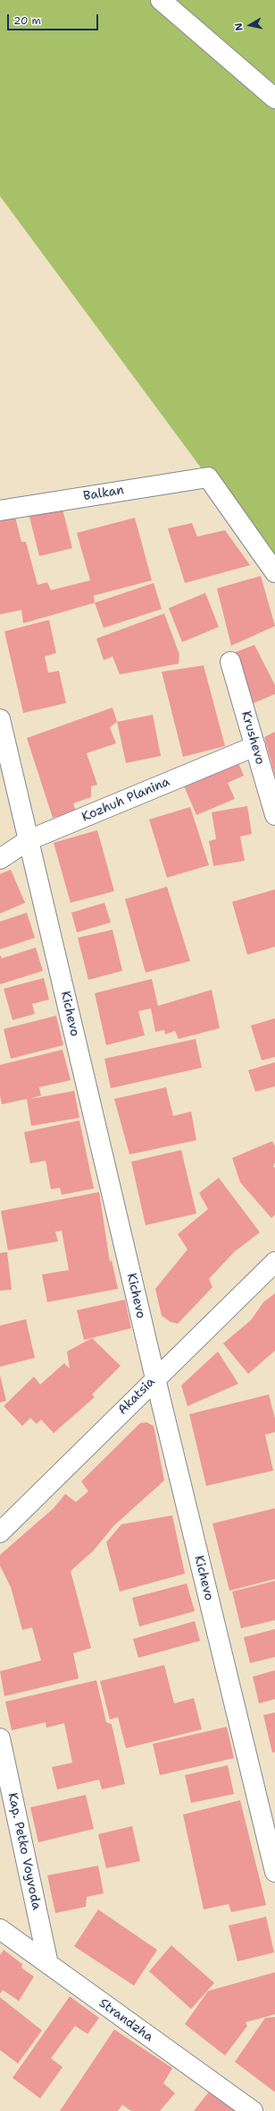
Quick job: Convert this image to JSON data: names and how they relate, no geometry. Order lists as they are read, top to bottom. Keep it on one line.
{"streets":{"street":["Balkan","Krushevo","Kozhuh Planina","Kichevo","Akatsia","Kap. Petko Voyvoda","Strandzha"]},"crossings":[["Krushevo","Kozhuh Planina"],["Kozhuh Planina","Kichevo"],["Kichevo","Akatsia"],["Kap. Petko Voyvoda","Strandzha"]],"scale_bar":"20 m","north":"left"}
